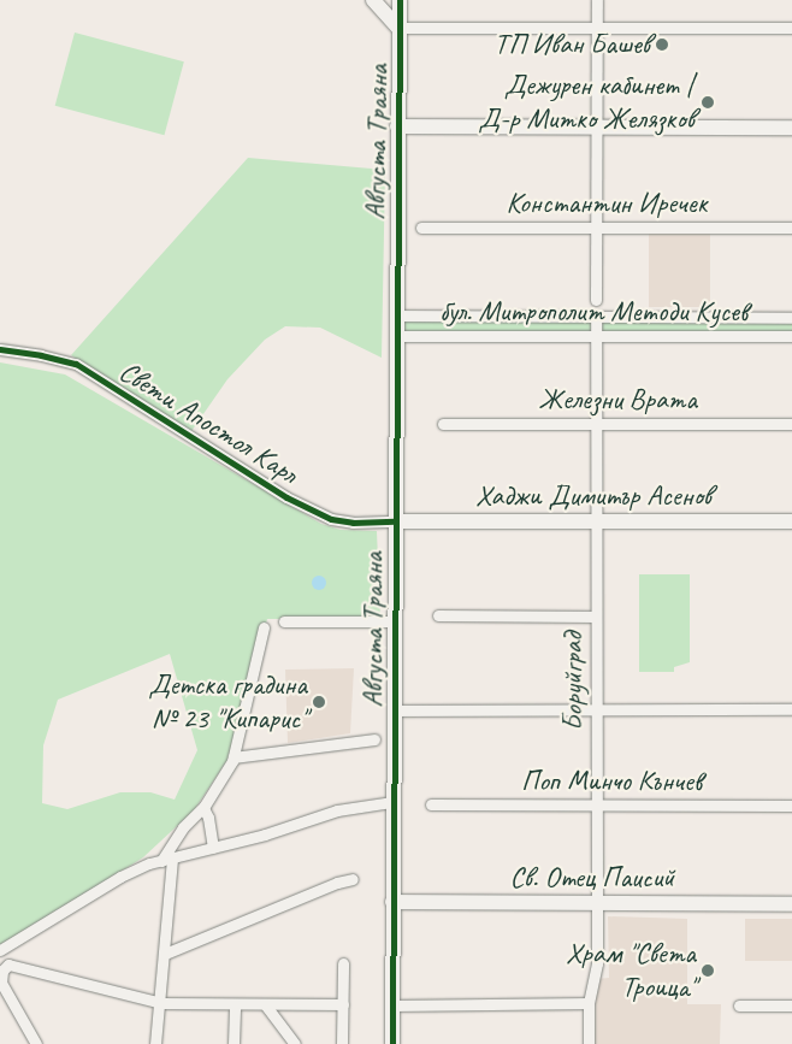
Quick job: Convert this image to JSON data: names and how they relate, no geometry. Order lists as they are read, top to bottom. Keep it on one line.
{"streets":{"street":["Августа Траяна","Константин Иречек","бул. Митрополит Методи Кусев","Железни Врата","Свети Апостол Карл","Хаджи Димитър Асенов","Боруйград","Поп Минчо Кънчев","Св. Отец Паисий"]},"crossings":[["Августа Траяна","бул. Митрополит Методи Кусев"],["Августа Траяна","Свети Апостол Карл"],["Августа Траяна","Хаджи Димитър Асенов"],["Августа Траяна","Св. Отец Паисий"],["бул. Митрополит Методи Кусев","Боруйград"],["Железни Врата","Боруйград"],["Свети Апостол Карл","Хаджи Димитър Асенов"],["Хаджи Димитър Асенов","Боруйград"],["Боруйград","Поп Минчо Кънчев"],["Боруйград","Св. Отец Паисий"]],"places":["ТП Иван Башев","Дежурен кабинет | Д-р Митко Желязков","Детска градина № 23 \"Кипарис\"","Храм \"Света Троица\""]}
